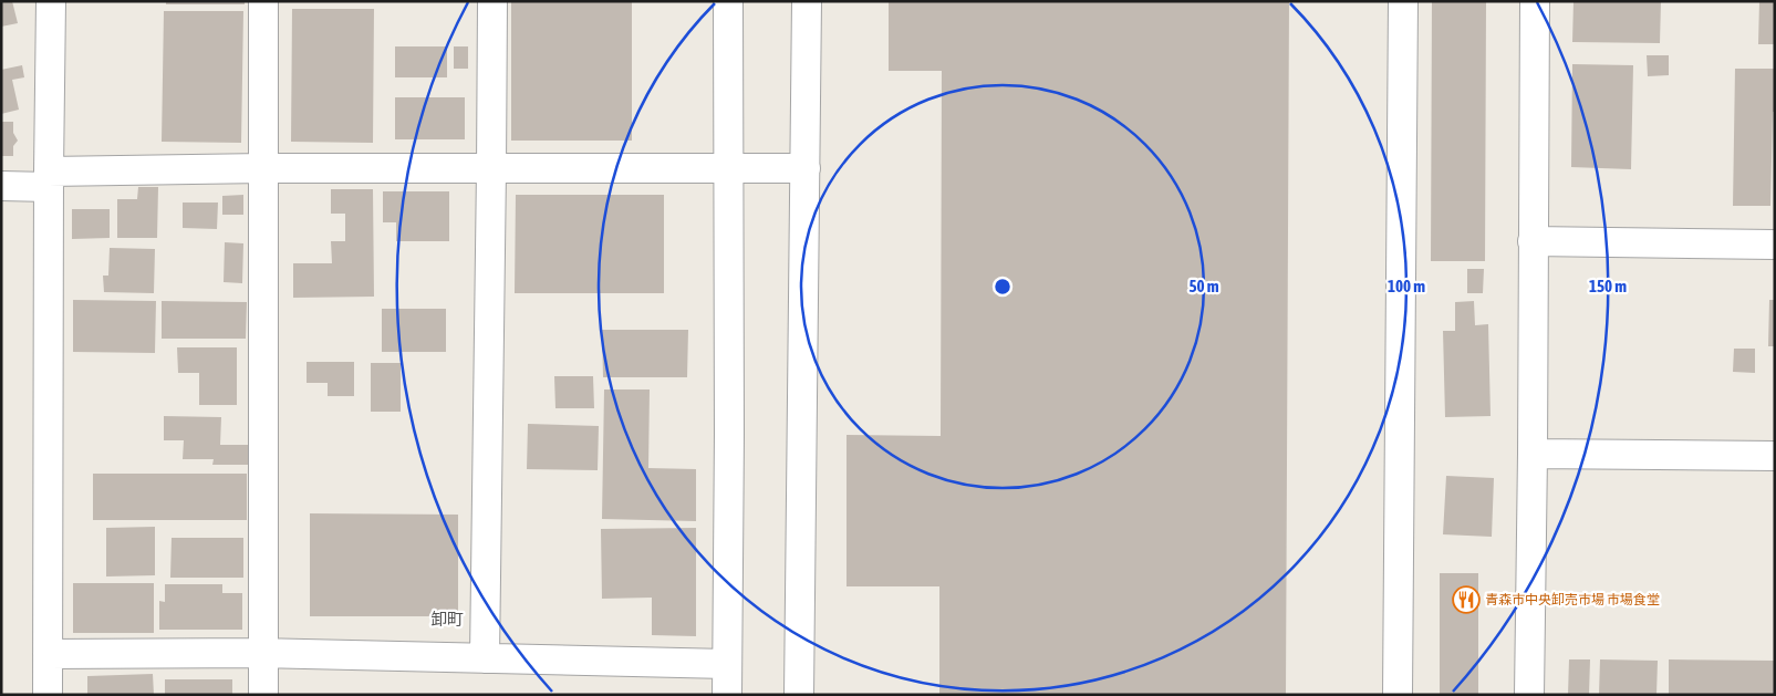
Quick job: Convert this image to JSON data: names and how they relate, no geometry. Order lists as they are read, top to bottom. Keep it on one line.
{"districts":["卸町"],"places":{"restaurant":["青森市中央卸売市場 市場食堂"]},"rings":["50 m","100 m","150 m"]}
